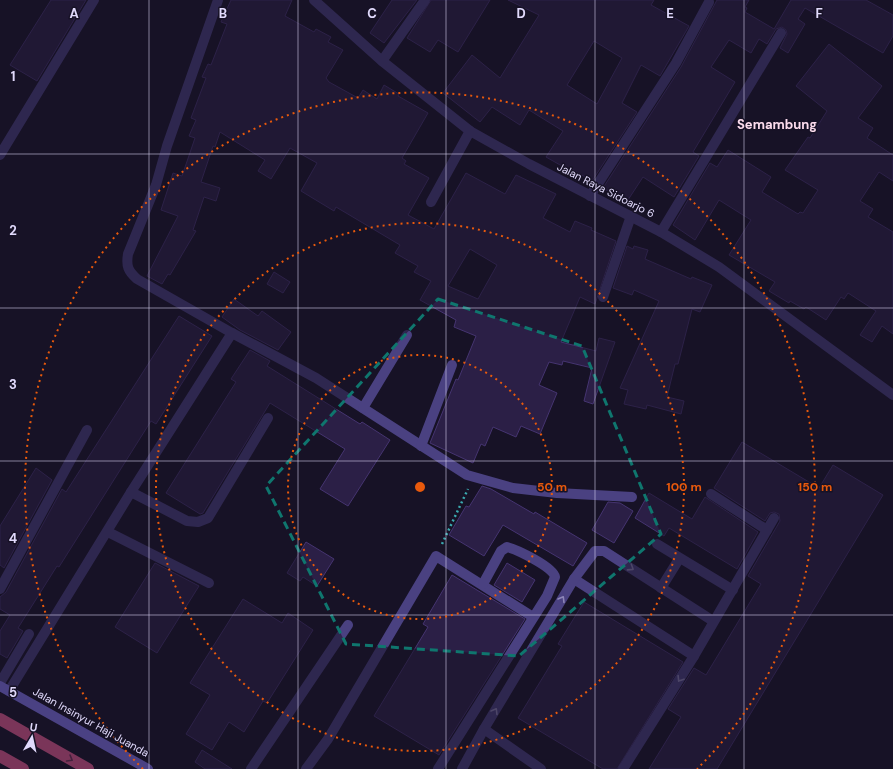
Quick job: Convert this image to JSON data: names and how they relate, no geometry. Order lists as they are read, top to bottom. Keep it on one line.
{"streets":{"street":["Jalan Raya Sidoarjo 6","Jalan Insinyur Haji Juanda"]},"districts":["Semambung"],"north":"top","grid":{"columns":["A","B","C","D","E","F"],"rows":["1","2","3","4","5"]},"rings":["50 m","100 m","150 m"]}
